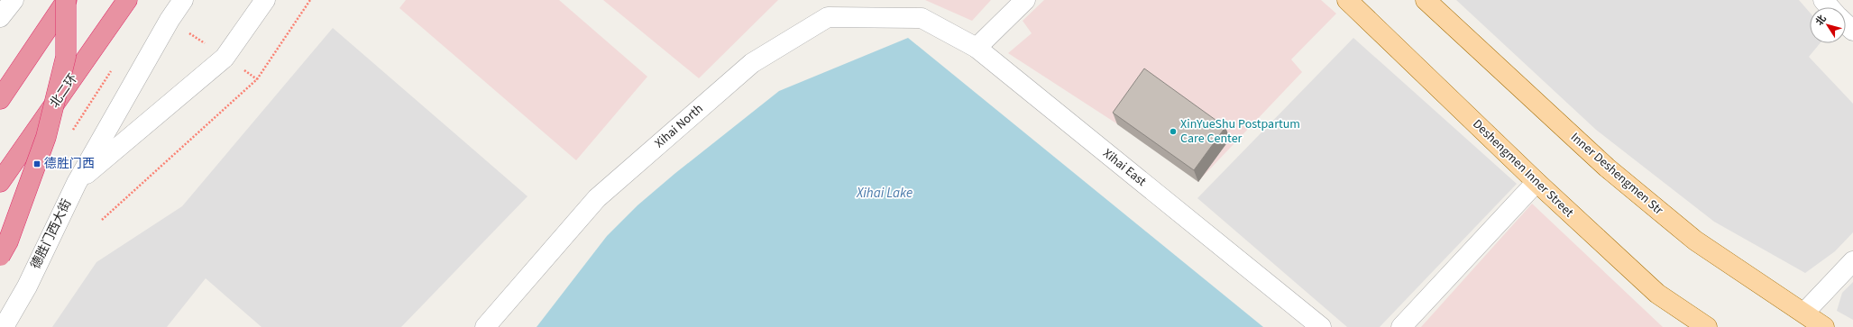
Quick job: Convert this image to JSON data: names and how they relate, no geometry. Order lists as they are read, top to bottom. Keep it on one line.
{"streets":{"highway":["北二环"],"main road":["Deshengmen Inner Street","Inner Deshengmen Str"],"street":["Xihai North","Xihai East","德胜门西大街"]},"crossings":[["Xihai North","Xihai East"]],"water":["Xihai Lake"],"places":{"other":["XinYueShu Postpartum Care Center"],"transit":["德胜门西"]},"north":"top left"}
